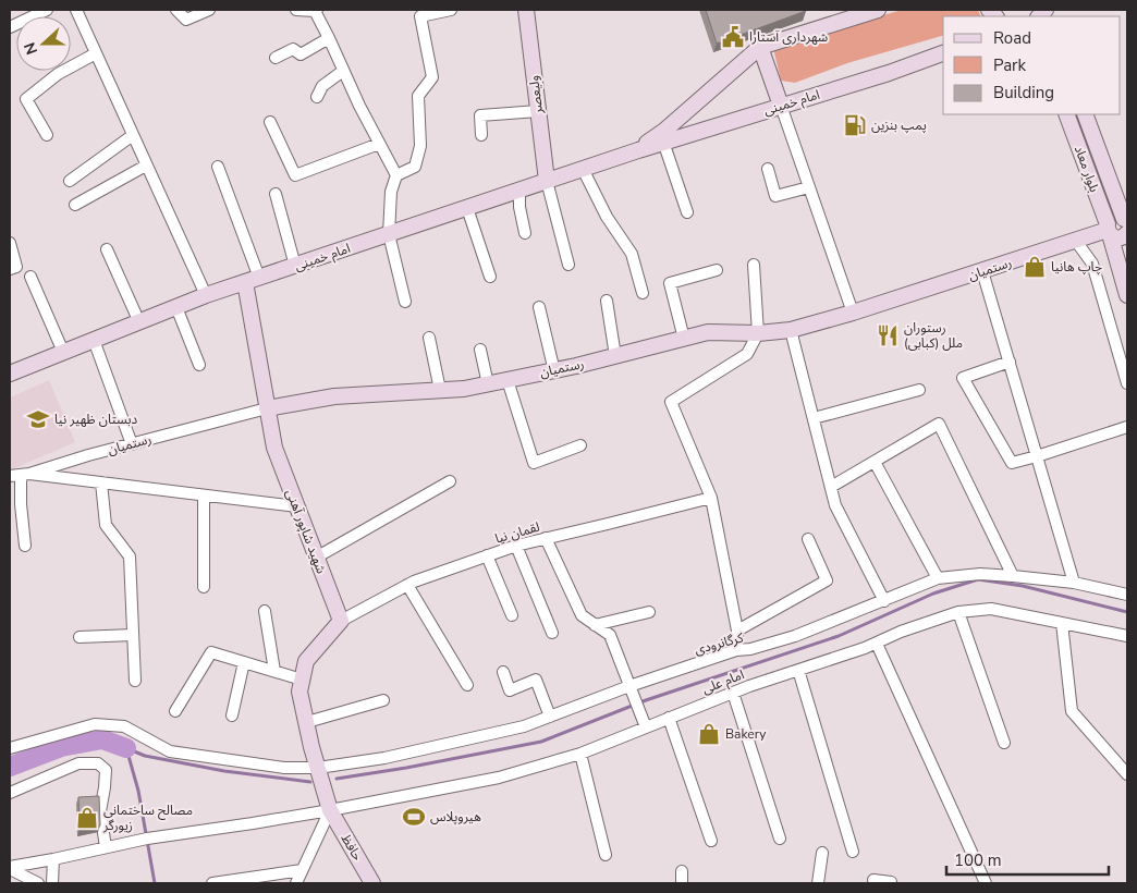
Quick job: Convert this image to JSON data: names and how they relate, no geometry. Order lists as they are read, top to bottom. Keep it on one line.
{"streets":{"street":["ولیعصر","امام خمینی","بلوار معاد","رستمیان","شهید شاپور آهنی","لقمان نیا","کرگانرودی","امام علی","حافظ"]},"crossings":[["ولیعصر","امام خمینی"],["امام خمینی","شهید شاپور آهنی"],["بلوار معاد","رستمیان"],["رستمیان","شهید شاپور آهنی"],["شهید شاپور آهنی","لقمان نیا"],["کرگانرودی","حافظ"],["امام علی","حافظ"]],"places":{"public building":["شهرداری آستارا"],"fuel station":["پمپ بنزین"],"shop":["چاپ هانیا","Bakery","مصالح ساختمانی زیورگر"],"restaurant":["رستوران ملل (کبابی)"],"school or university":["دبستان ظهیر نیا"],"sports":["هیروپلاس"]},"legend":["Road","Park","Building"],"scale_bar":"100 m","north":"left"}
